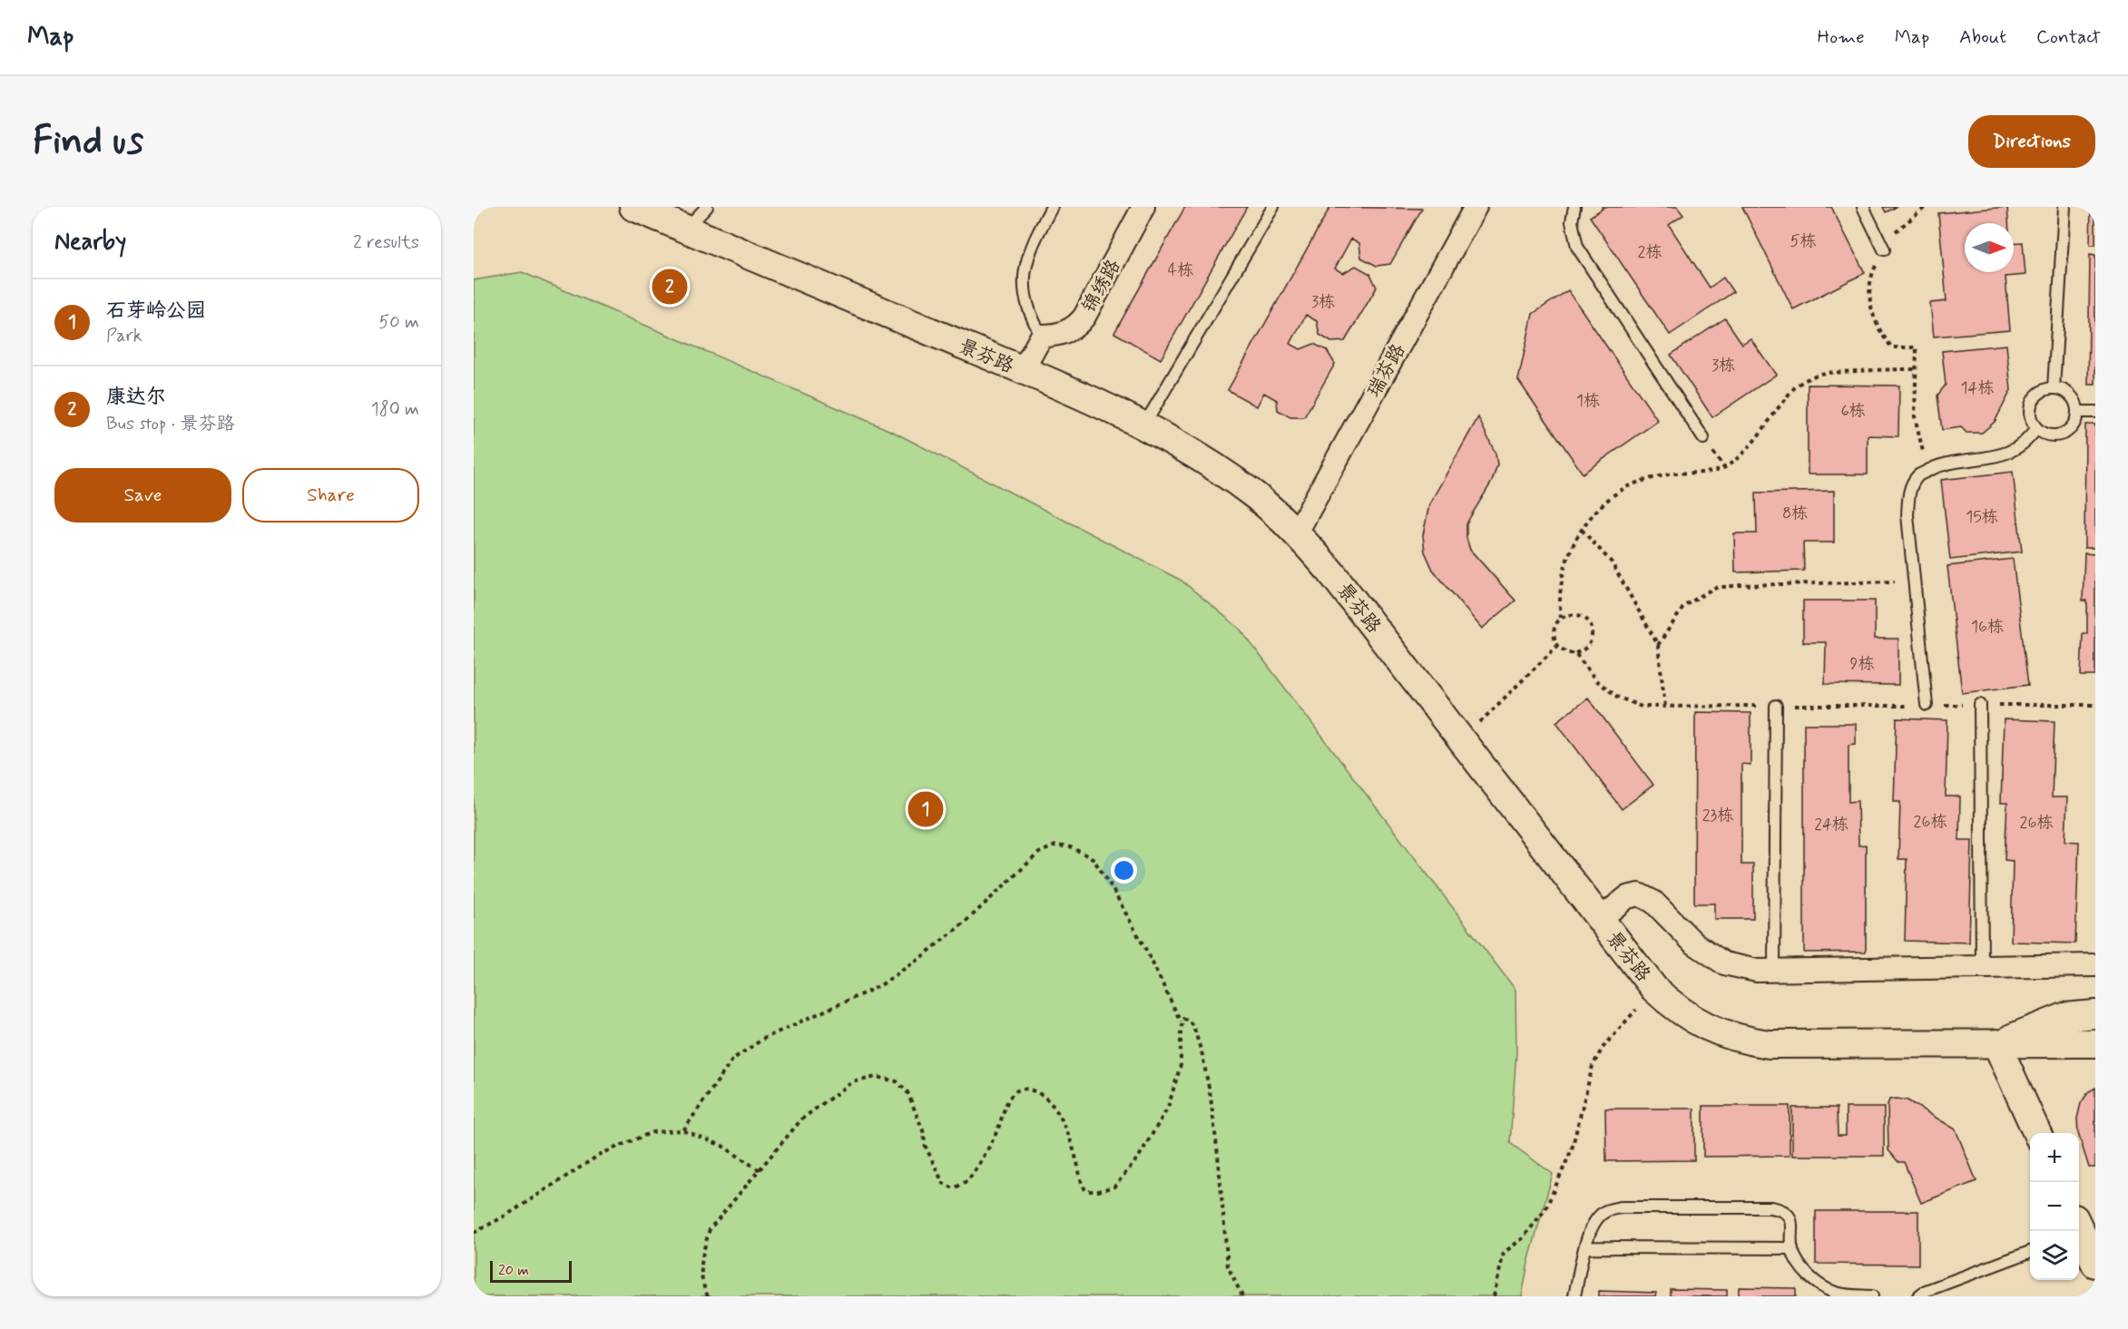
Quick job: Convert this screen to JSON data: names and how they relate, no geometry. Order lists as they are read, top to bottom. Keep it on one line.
{"streets":{"street":["锦绣路","景芬路","瑞芬路"]},"crossings":[["景芬路","瑞芬路"]],"house_numbers":["5栋","2栋","4栋","3栋","3栋","14栋","1栋","6栋","8栋","15栋","16栋","9栋","23栋","26栋","26栋","24栋"],"scale_bar":"20 m","north":"right","page":{"header":"Map","nav":["Home","Map","About","Contact"],"buttons":["Directions",["Save","Share"]],"title":"Find us","heading":["Nearby","2 results"],"pins":["2","1"],"list":[{"mark":"1","name":"石芽岭公园","note":"Park","value":"50 m"},{"mark":"2","name":"康达尔","note":"Bus stop · 景芬路","value":"180 m"}],"map_buttons":["+","−"],"scale":"20 m"}}
